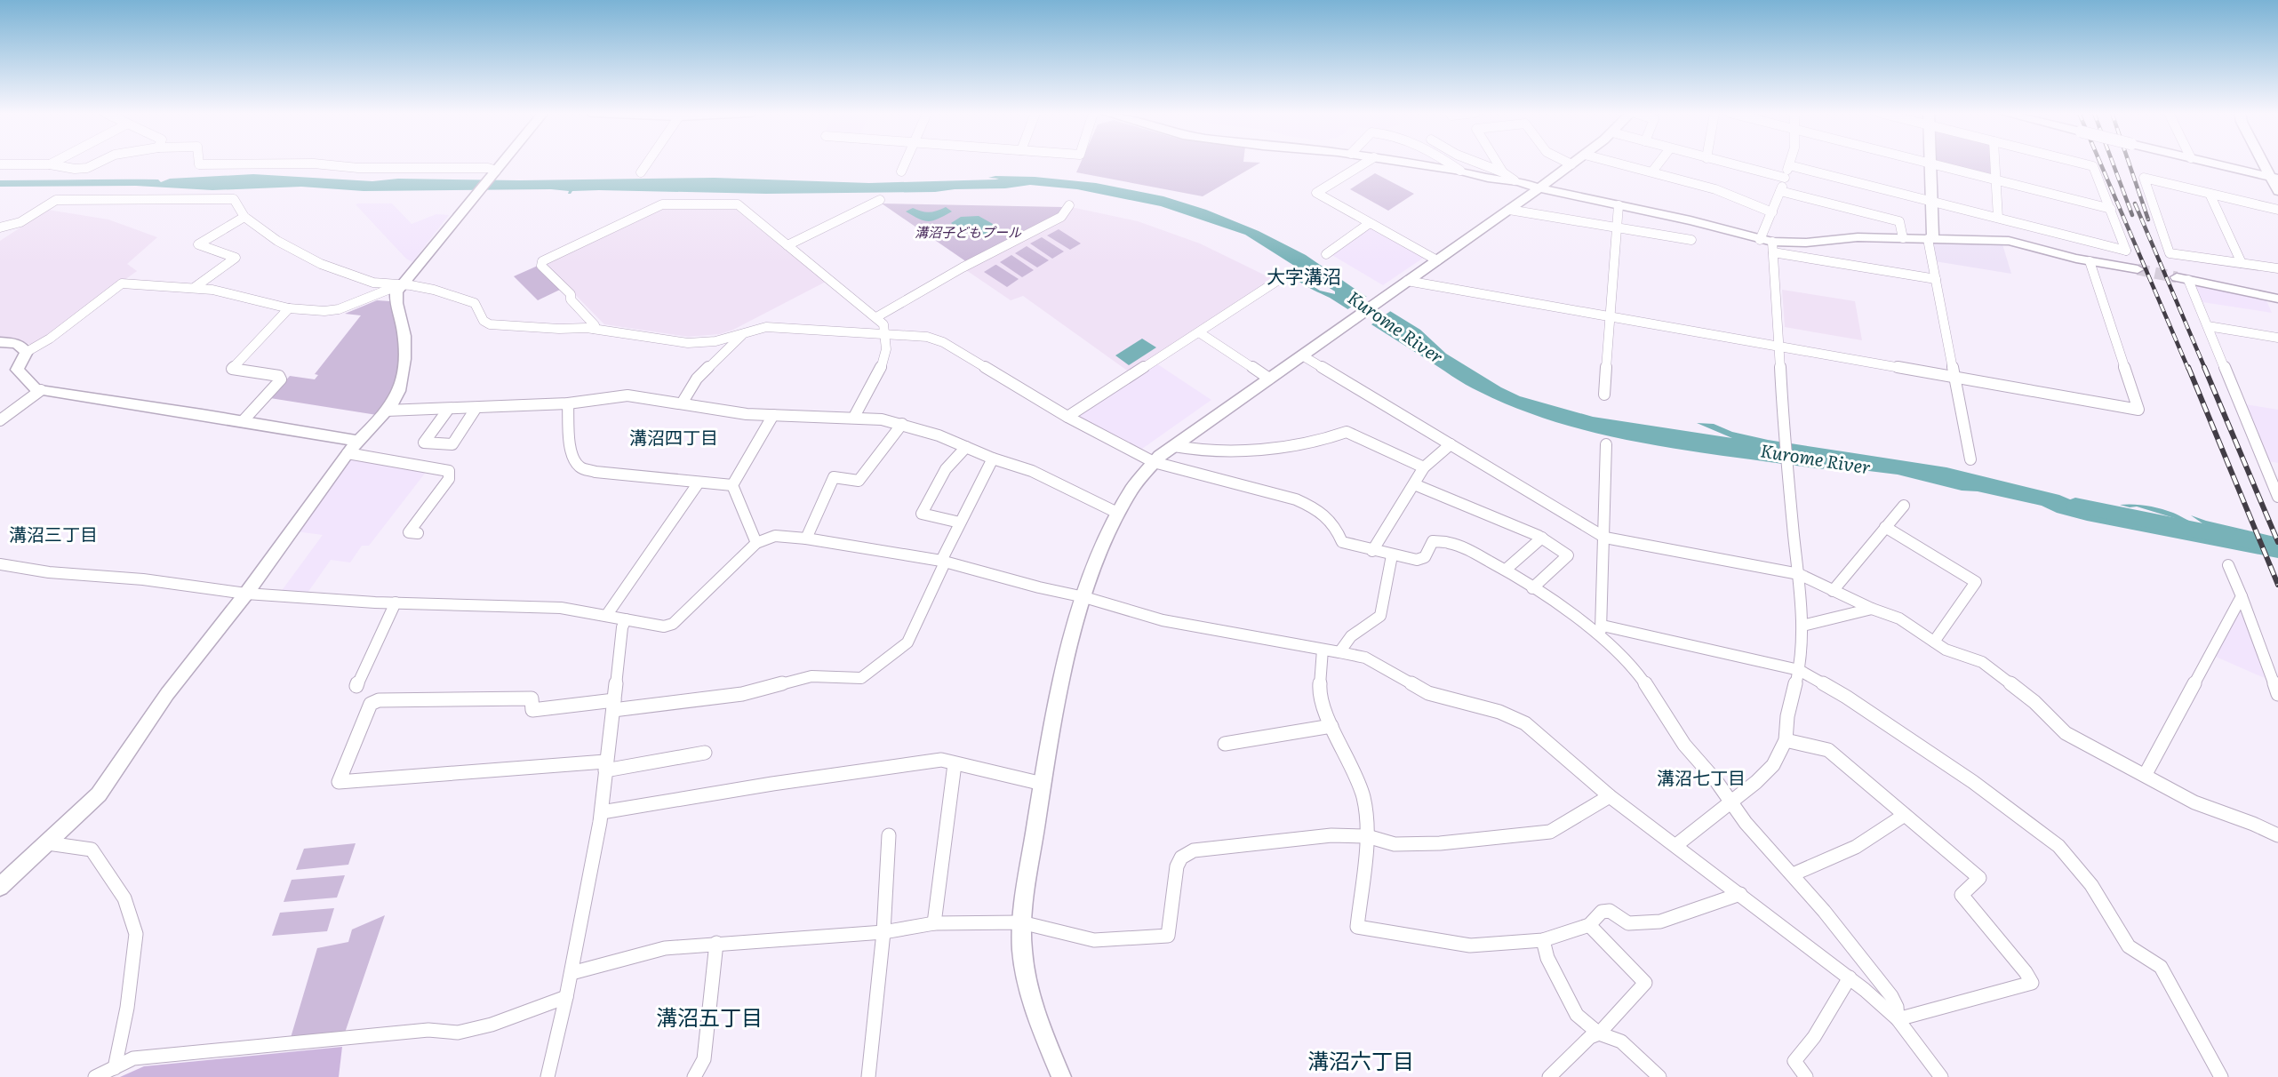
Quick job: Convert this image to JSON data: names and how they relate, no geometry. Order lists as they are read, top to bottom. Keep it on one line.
{"districts":["大字溝沼","溝沼四丁目","溝沼三丁目","溝沼七丁目","溝沼五丁目","溝沼六丁目"],"water":["Kurome River"],"parks":["溝沼子どもプール"]}
